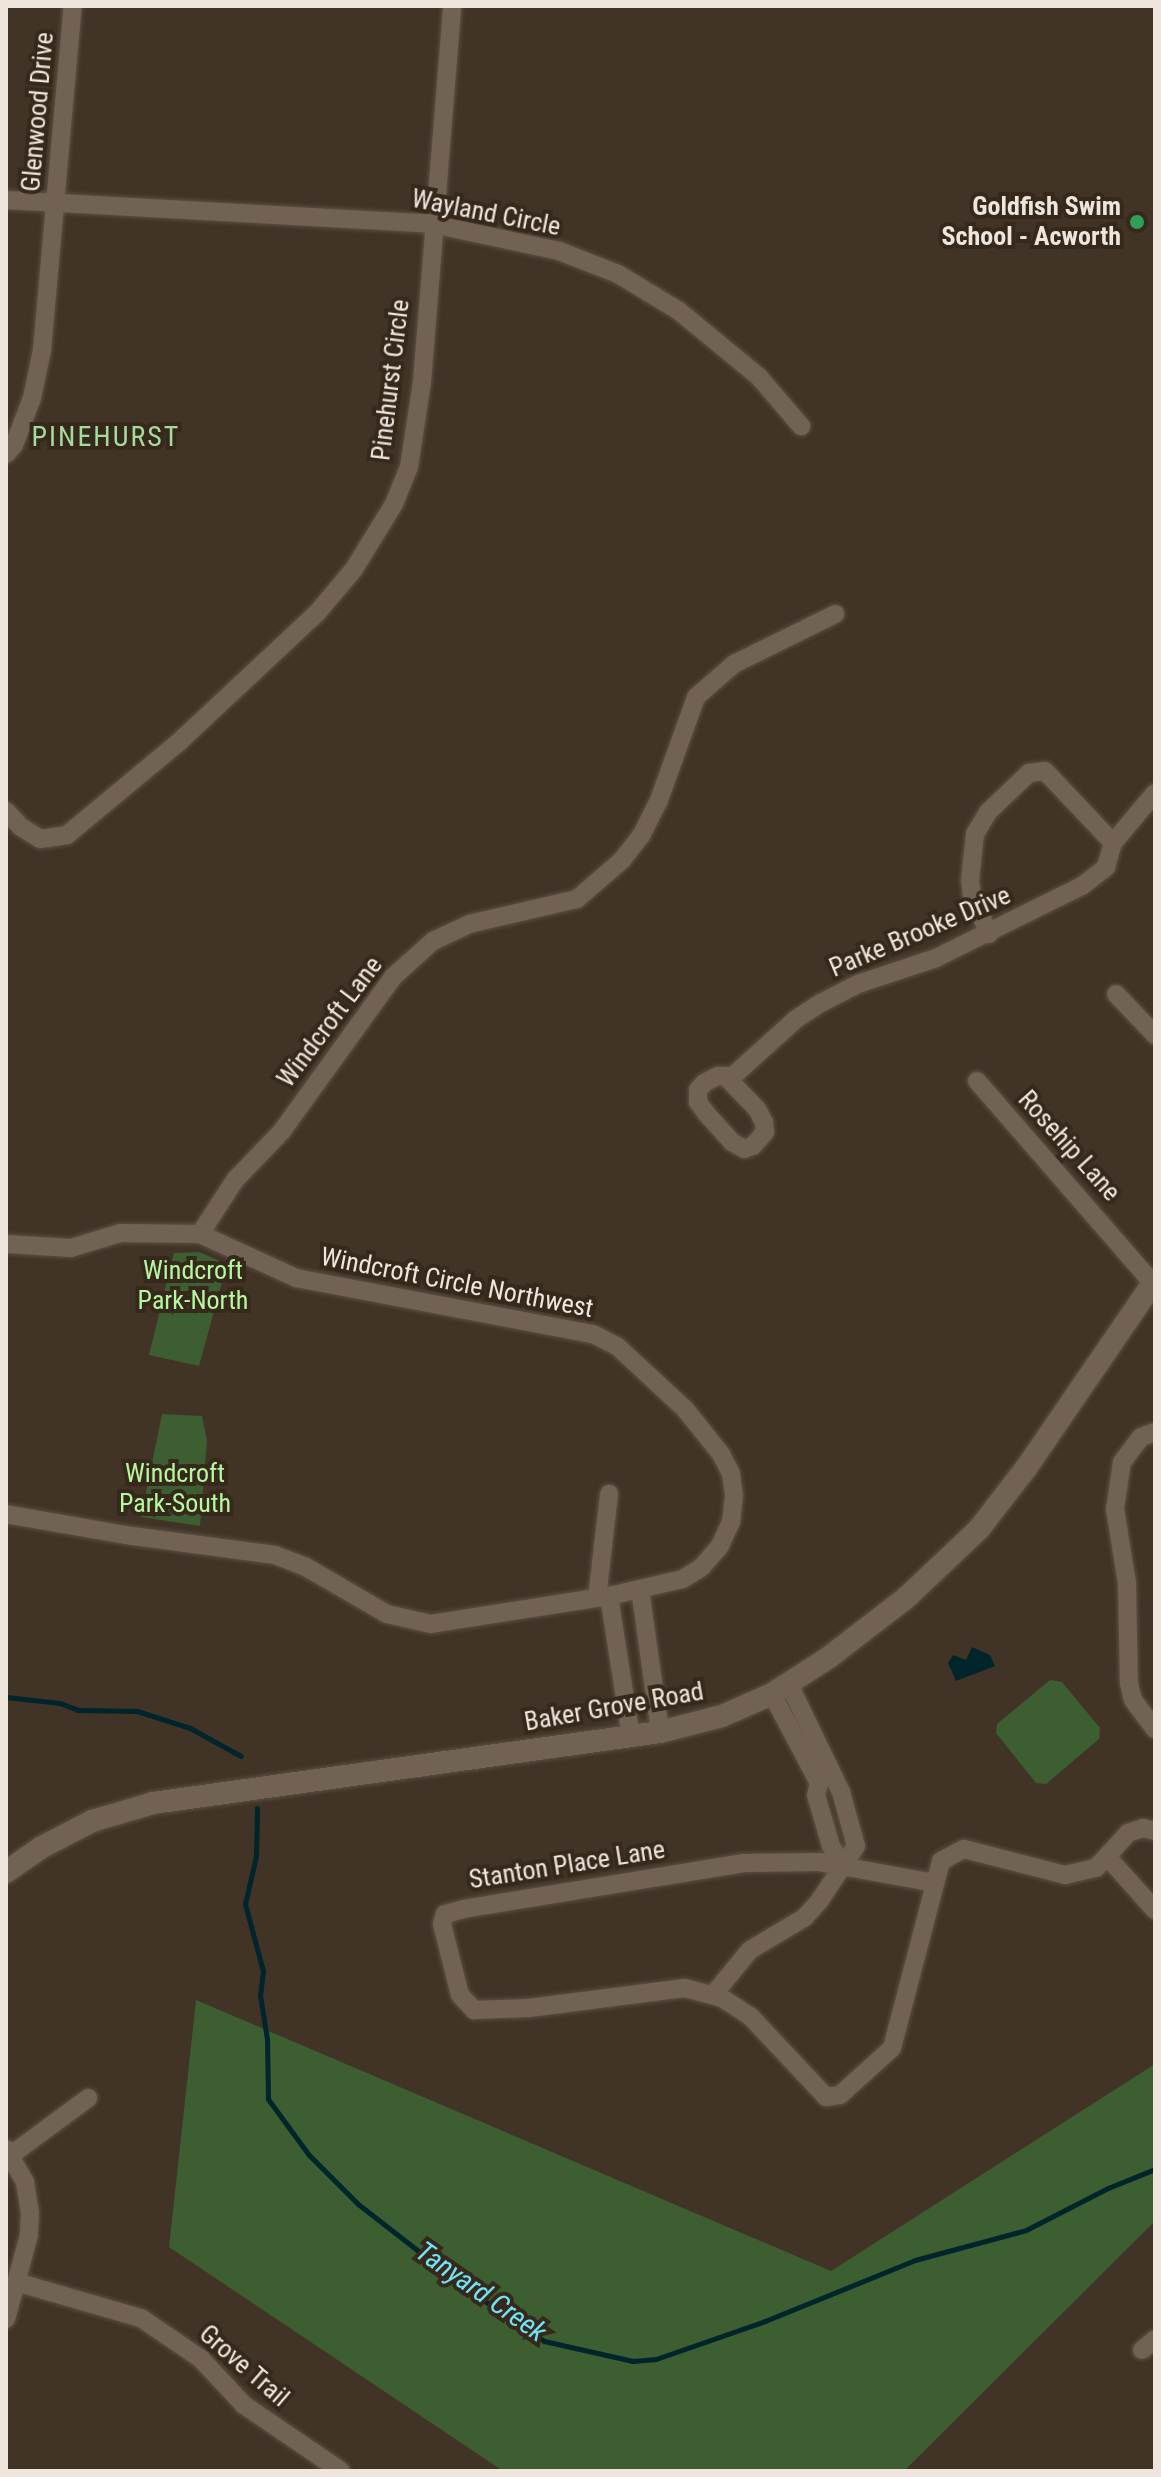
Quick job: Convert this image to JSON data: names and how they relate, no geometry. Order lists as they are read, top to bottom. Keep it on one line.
{"streets":{"street":["Glenwood Drive","Wayland Circle","Pinehurst Circle","Parke Brooke Drive","Windcroft Lane","Rosehip Lane","Windcroft Circle Northwest","Baker Grove Road","Stanton Place Lane","Grove Trail"]},"crossings":[["Glenwood Drive","Wayland Circle"],["Wayland Circle","Pinehurst Circle"],["Windcroft Lane","Windcroft Circle Northwest"],["Rosehip Lane","Baker Grove Road"]],"districts":["PINEHURST"],"water":["Tanyard Creek"],"parks":["Windcroft Park-North","Windcroft Park-South"],"places":["Goldfish Swim School - Acworth"]}
